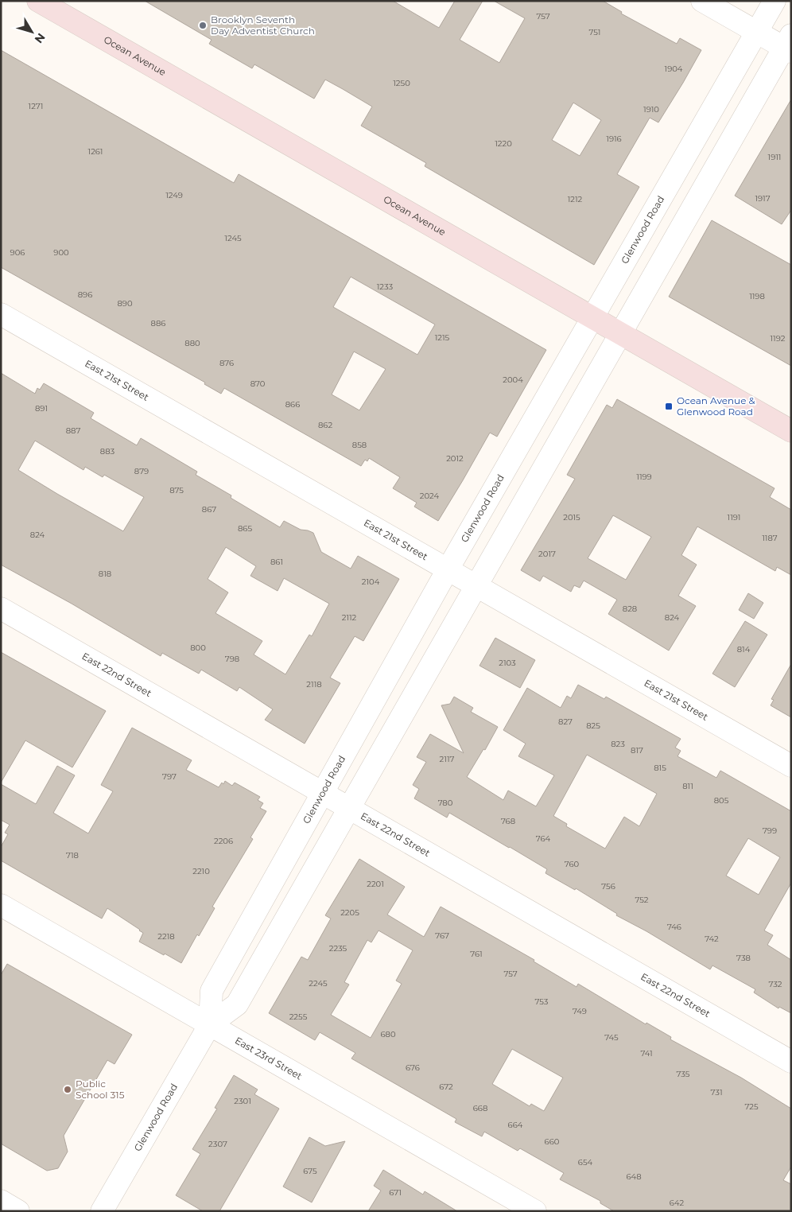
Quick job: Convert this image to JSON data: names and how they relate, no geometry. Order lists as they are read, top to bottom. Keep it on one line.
{"streets":{"main road":["Ocean Avenue"],"street":["Glenwood Road","East 21st Street","East 22nd Street","East 23rd Street"]},"crossings":[["Ocean Avenue","Glenwood Road"],["Glenwood Road","East 21st Street"],["Glenwood Road","East 22nd Street"],["Glenwood Road","East 23rd Street"]],"places":{"other":["Brooklyn Seventh Day Adventist Church","Public School 315"],"transit":["Ocean Avenue & Glenwood Road"]},"house_numbers":["757","751","1904","1250","1271","1910","1916","1220","1261","1911","1249","1917","1212","1245","906","900","1233","896","1198","890","886","1215","1192","880","876","2004","870","866","891","862","887","858","883","2012","879","1199","875","2024","867","2015","1191","865","824","1187","2017","861","818","2104","828","2112","824","800","814","798","2103","2118","827","825","823","817","2117","815","797","811","805","780","768","799","764","2206","718","760","2210","2201","756","752","2205","746","767","2218","742","2235","761","738","757","2245","732","753","749","2255","680","745","741","676","735","672","731","2301","725","668","664","660","2307","654","675","648","671","642"],"north":"bottom right"}
